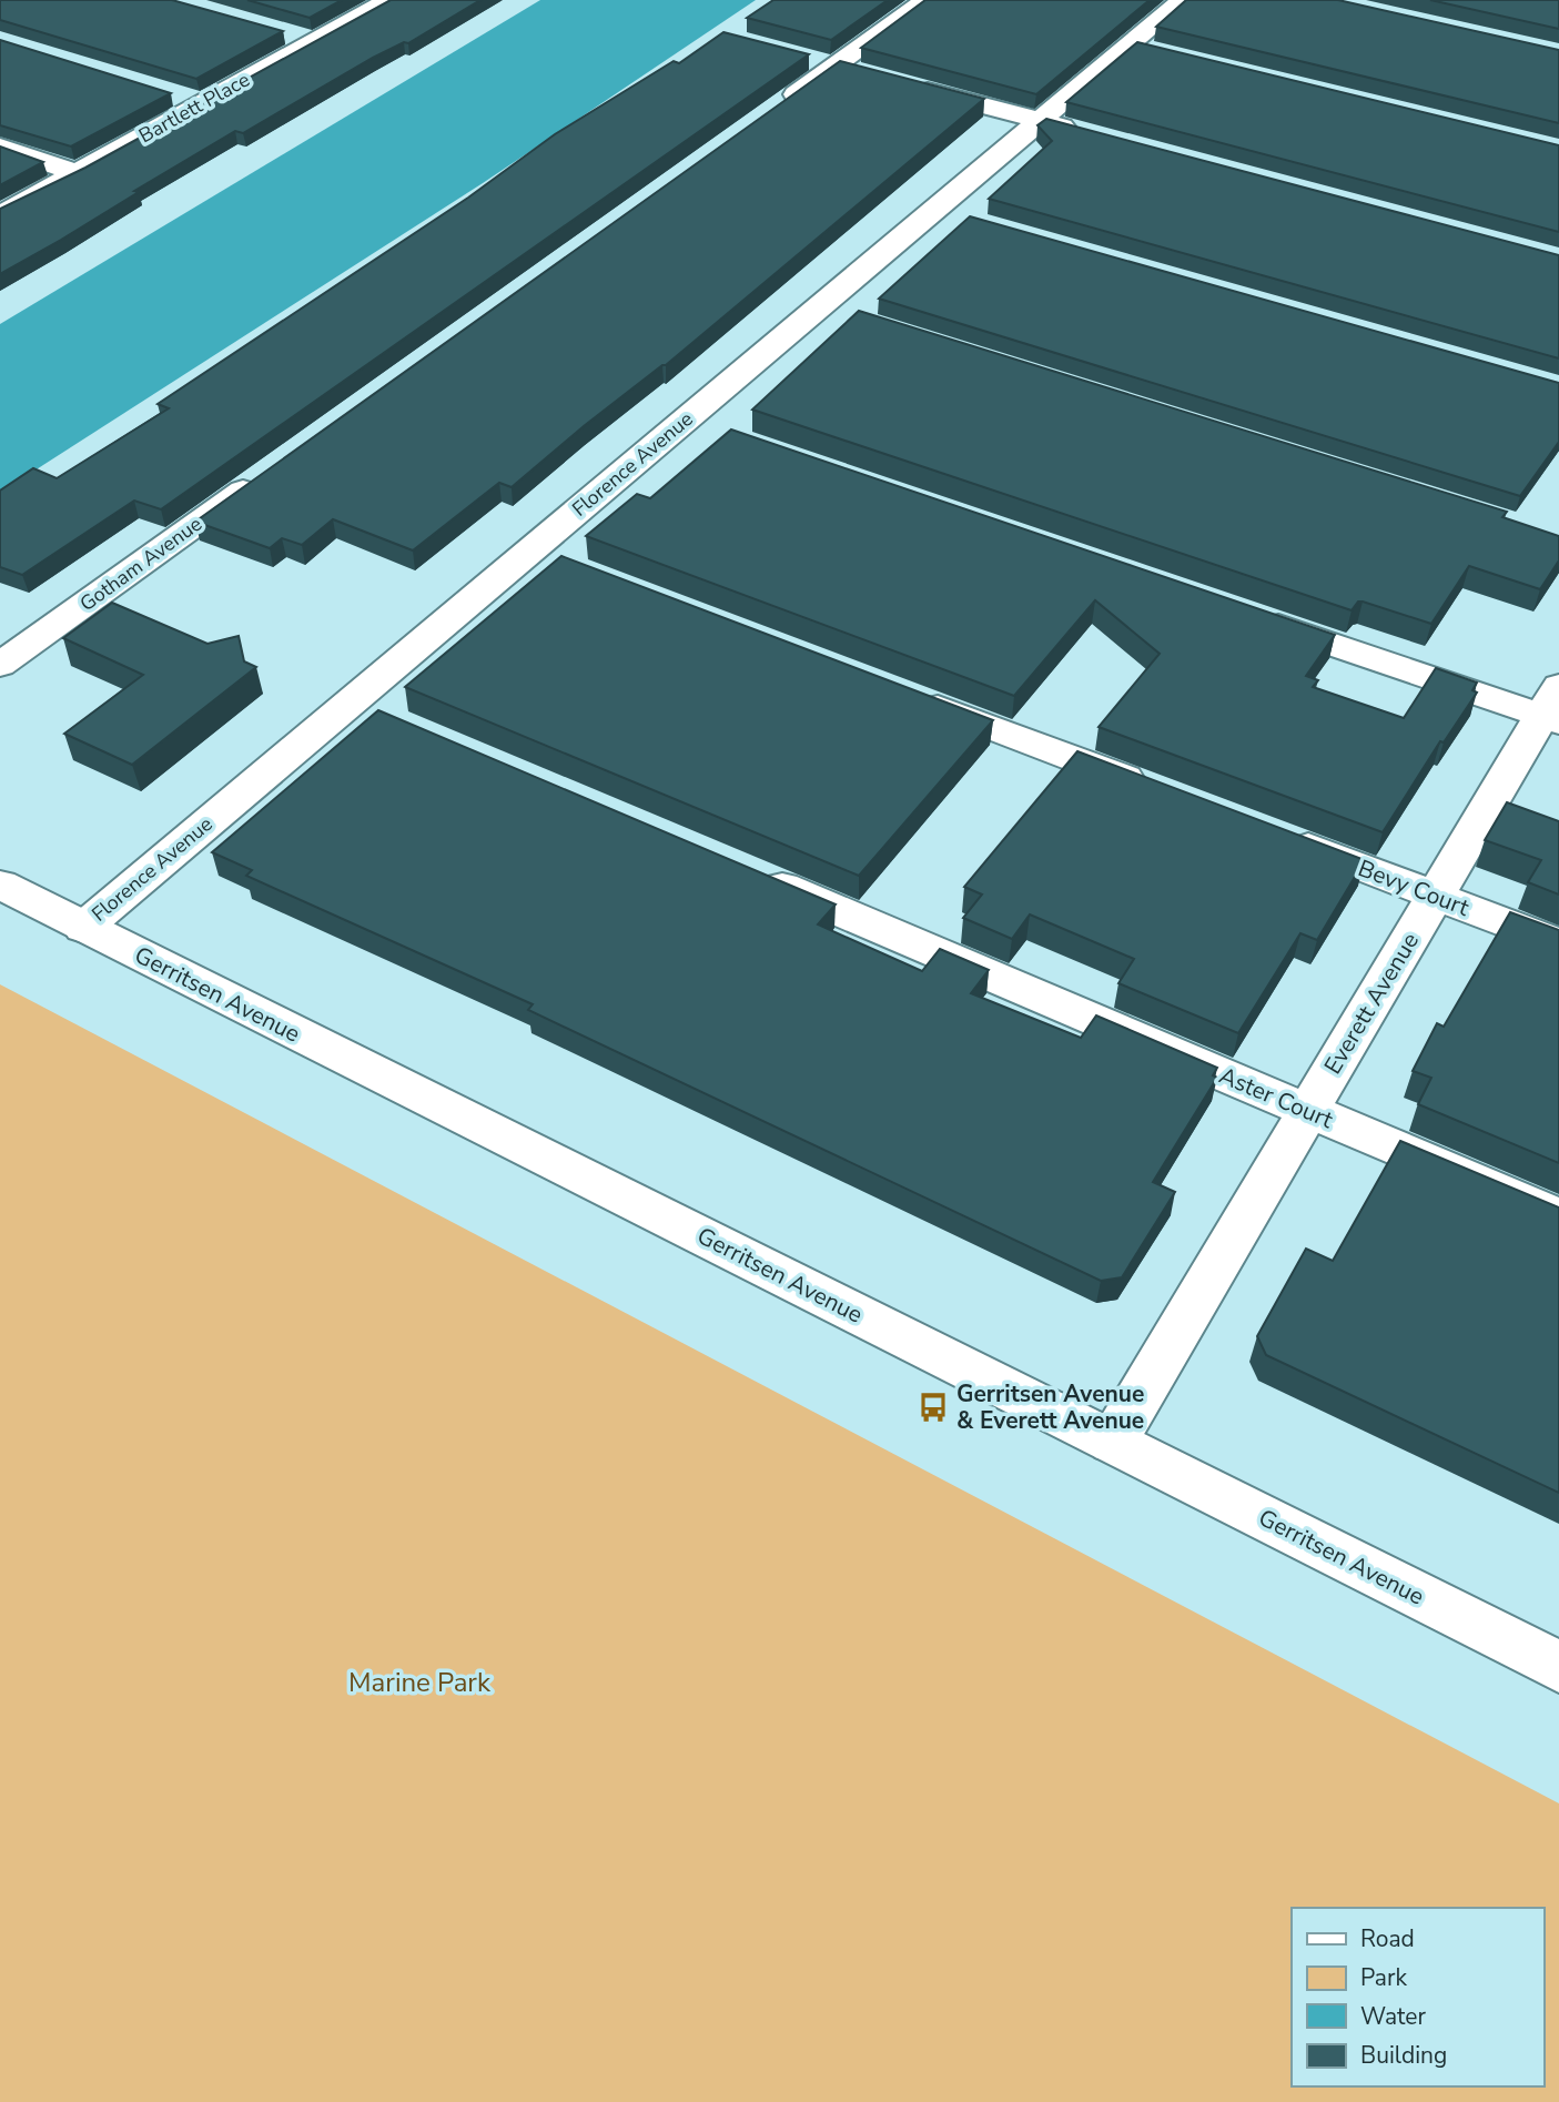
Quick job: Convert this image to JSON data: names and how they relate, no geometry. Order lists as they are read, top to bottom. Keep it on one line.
{"streets":{"street":["Bartlett Place","Florence Avenue","Gotham Avenue","Bevy Court","Gerritsen Avenue","Everett Avenue","Aster Court"]},"crossings":[["Florence Avenue","Gerritsen Avenue"],["Bevy Court","Everett Avenue"],["Gerritsen Avenue","Everett Avenue"],["Everett Avenue","Aster Court"]],"parks":["Marine Park"],"places":{"bus stop":["Gerritsen Avenue & Everett Avenue"]},"legend":["Road","Park","Water","Building"]}
